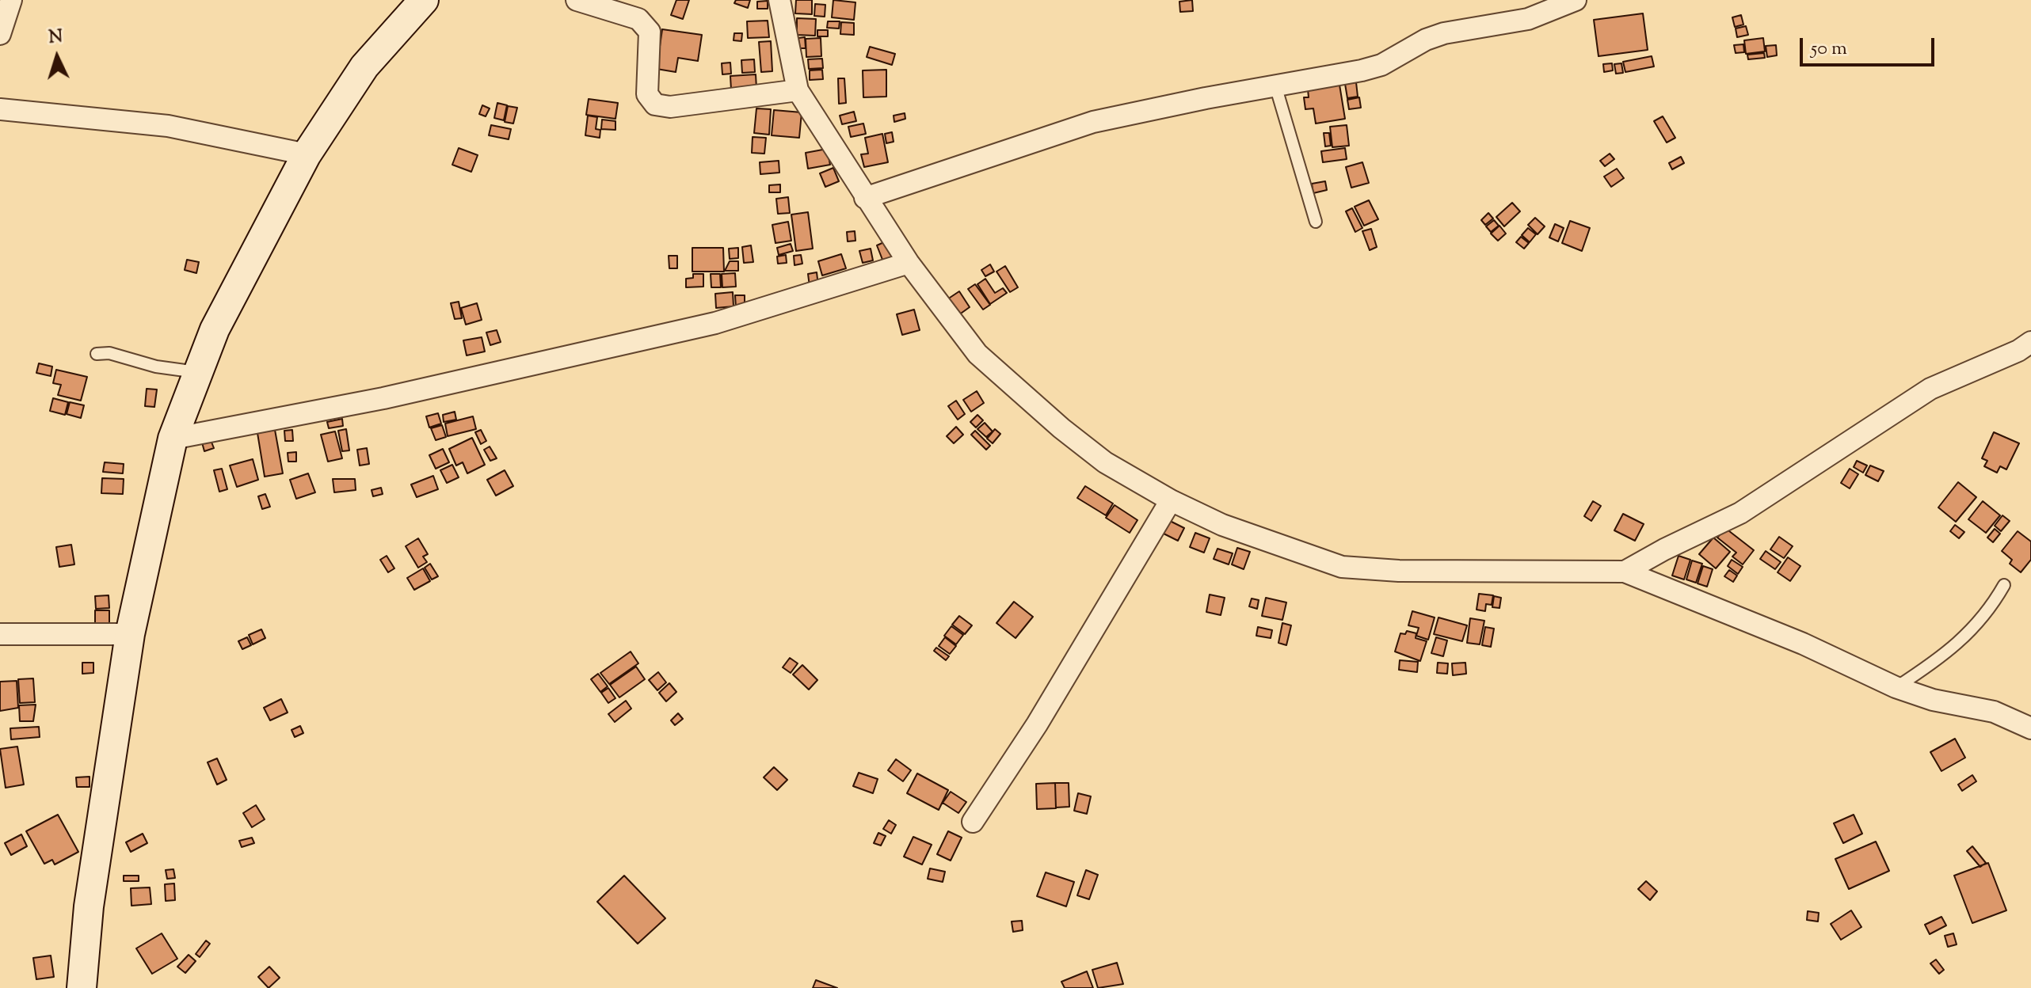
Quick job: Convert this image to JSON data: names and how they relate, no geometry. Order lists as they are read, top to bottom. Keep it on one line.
{"scale_bar":"50 m","north":"top"}
